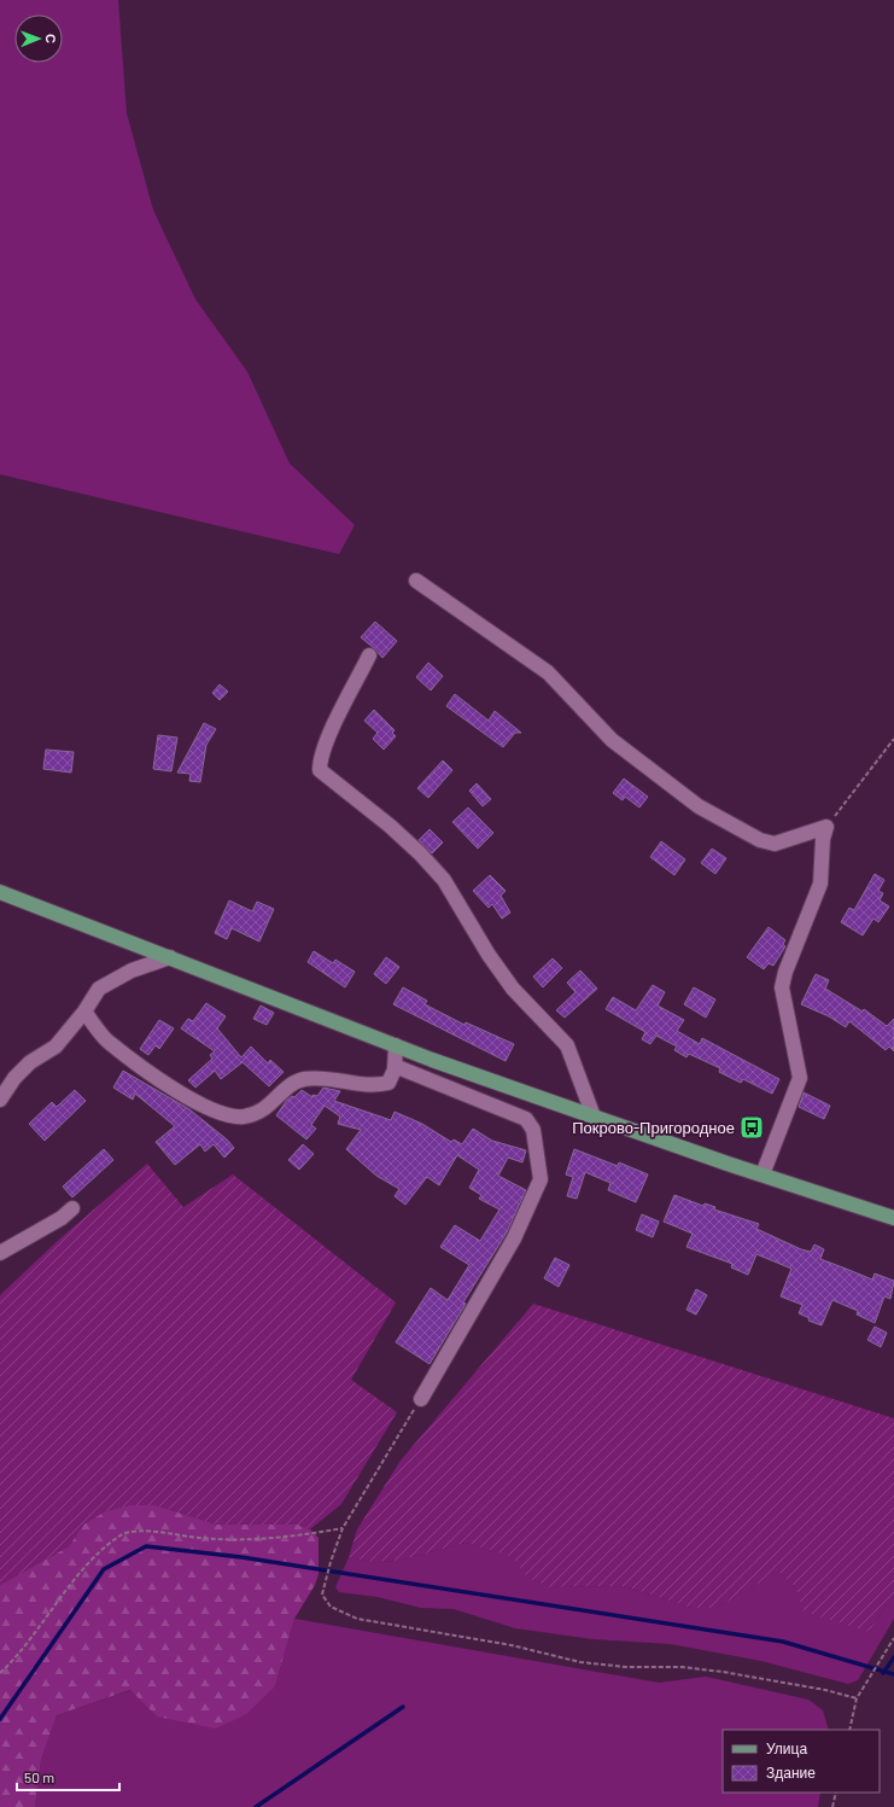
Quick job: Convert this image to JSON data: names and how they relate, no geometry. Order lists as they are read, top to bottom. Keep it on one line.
{"places":{"bus stop":["Покрово-Пригородное"]},"legend":["Улица","Здание"],"scale_bar":"50 m","north":"right"}
